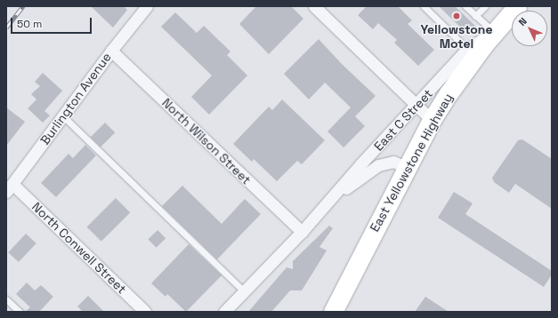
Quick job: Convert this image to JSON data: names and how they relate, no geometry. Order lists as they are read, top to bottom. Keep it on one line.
{"streets":{"main road":["East Yellowstone Highway"],"street":["Burlington Avenue","East C Street","North Wilson Street","North Conwell Street"]},"crossings":[["Burlington Avenue","North Wilson Street"],["Burlington Avenue","North Conwell Street"],["East C Street","North Wilson Street"],["East C Street","East Yellowstone Highway"]],"places":["Yellowstone Motel"],"scale_bar":"50 m","north":"top left"}
